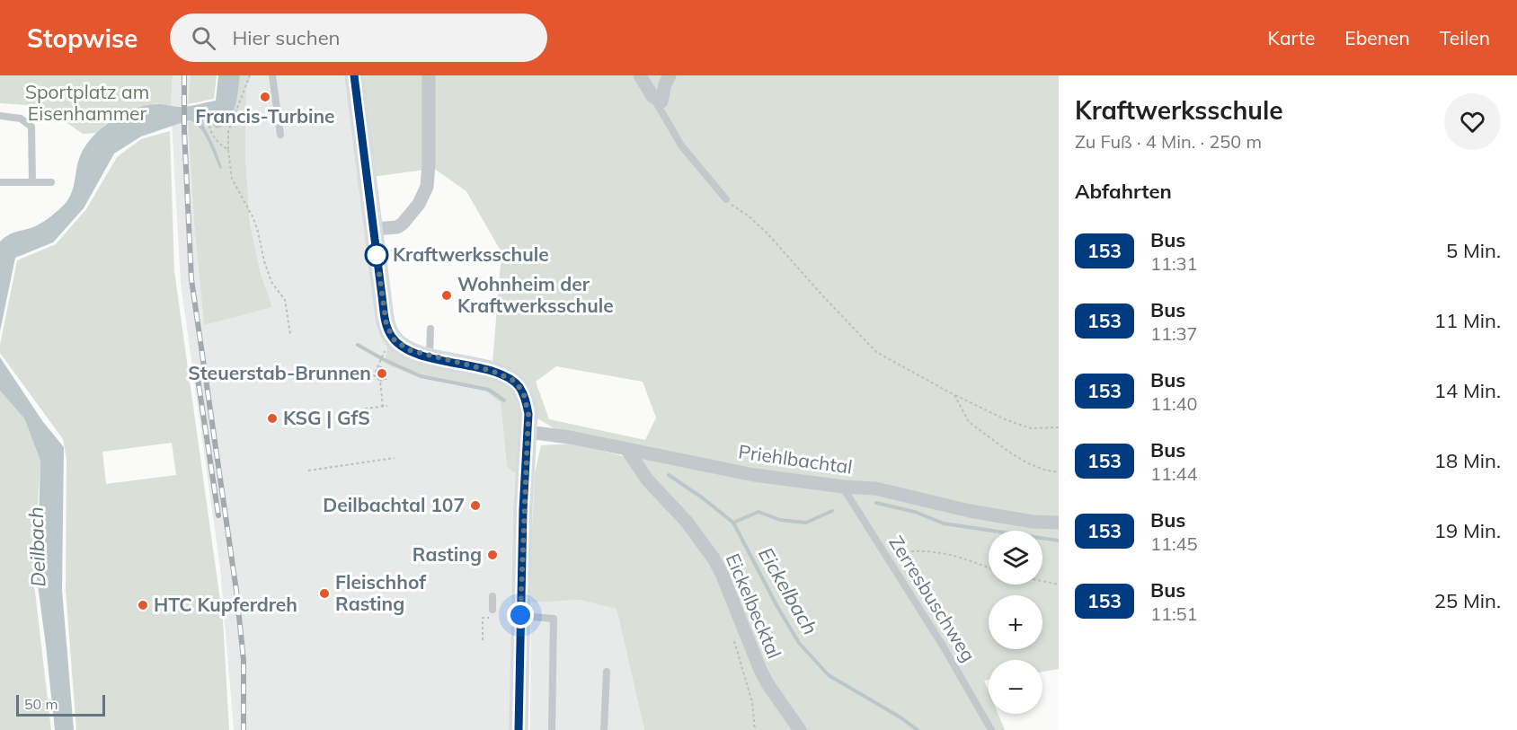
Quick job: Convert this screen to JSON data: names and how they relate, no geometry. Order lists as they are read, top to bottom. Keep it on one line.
{"streets":{"street":["Priehlbachtal","Eickelbecktal"],"lane":["Zerresbuschweg"]},"crossings":[["Priehlbachtal","Zerresbuschweg"],["Priehlbachtal","Eickelbecktal"]],"water":["Deilbach","Eickelbach"],"parks":["Sportplatz am Eisenhammer"],"places":["Francis-Turbine","Kraftwerksschule","Wohnheim der Kraftwerksschule","Steuerstab-Brunnen","KSG | GfS","Deilbachtal 107","Rasting","Fleischhof Rasting","HTC Kupferdreh"],"lines":["bus line 153"],"scale_bar":"50 m","page":{"header":"Stopwise","search":"Hier suchen","nav":["Karte","Ebenen","Teilen"],"heading":[["Kraftwerksschule","Zu Fuß · 4 Min. · 250 m"],"Abfahrten"],"list":[{"mark":"153","name":"Bus","note":"11:31","value":"5 Min."},{"mark":"153","name":"Bus","note":"11:37","value":"11 Min."},{"mark":"153","name":"Bus","note":"11:40","value":"14 Min."},{"mark":"153","name":"Bus","note":"11:44","value":"18 Min."},{"mark":"153","name":"Bus","note":"11:45","value":"19 Min."},{"mark":"153","name":"Bus","note":"11:51","value":"25 Min."}],"map_buttons":["+","−"],"scale":"50 m"}}
